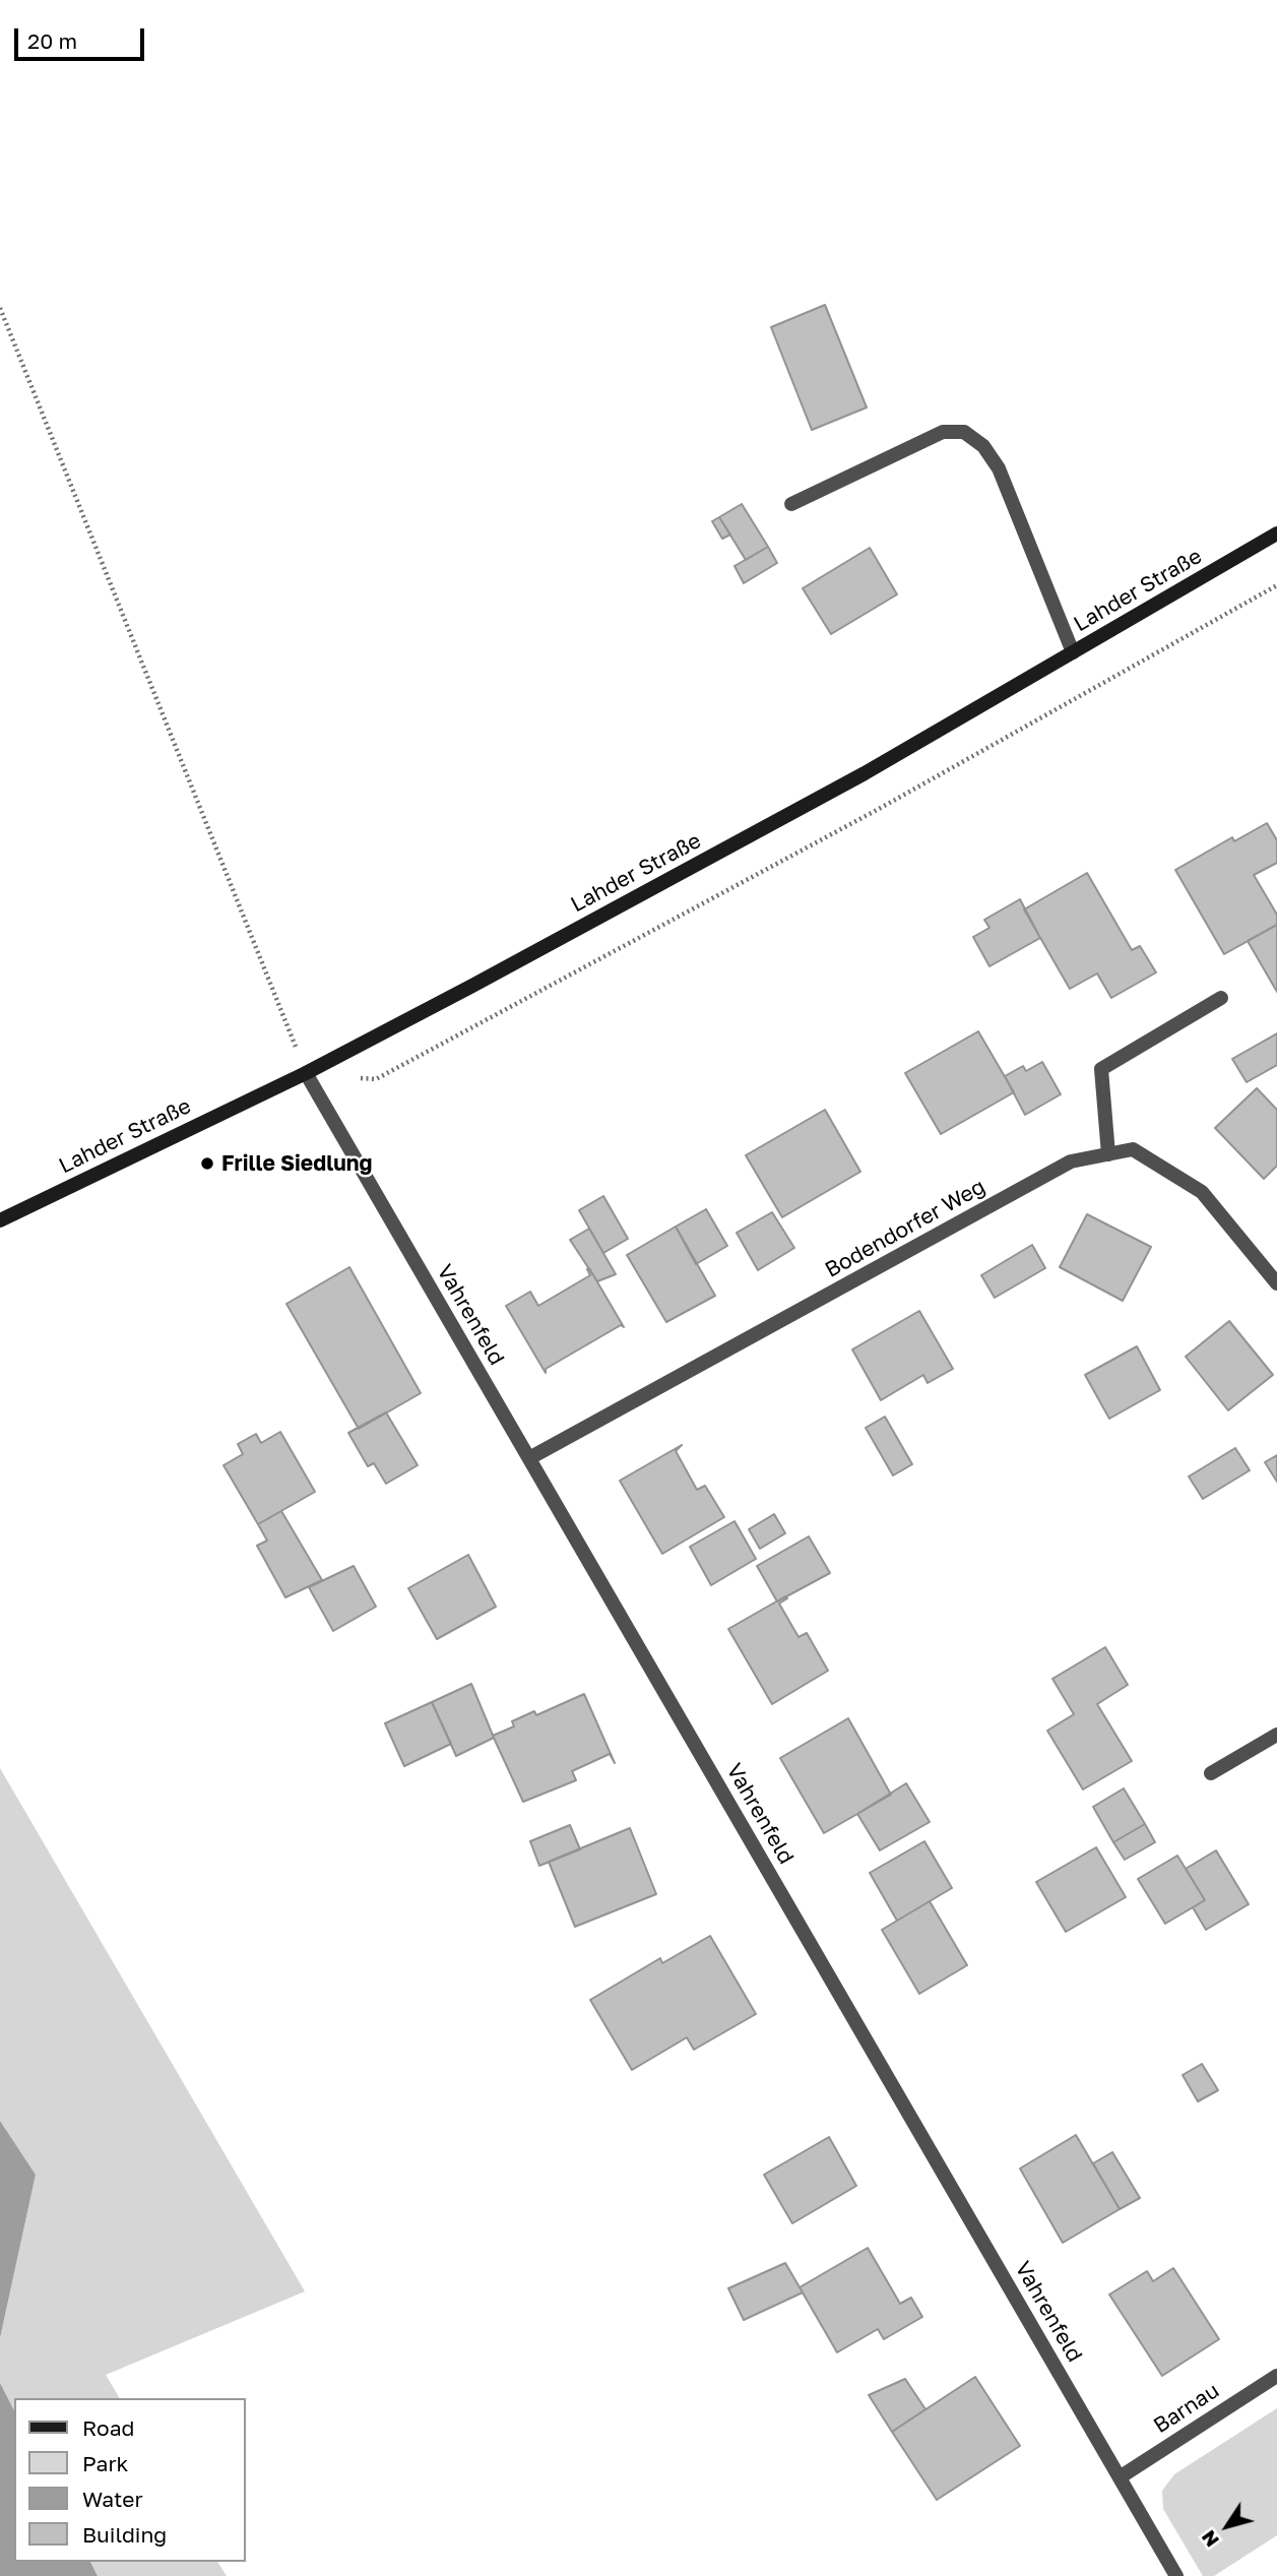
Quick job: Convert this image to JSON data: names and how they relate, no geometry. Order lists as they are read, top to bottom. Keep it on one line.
{"streets":{"street":["Lahder Straße","Bodendorfer Weg","Vahrenfeld","Barnau"]},"crossings":[["Lahder Straße","Vahrenfeld"],["Bodendorfer Weg","Vahrenfeld"],["Vahrenfeld","Barnau"]],"places":["Frille Siedlung"],"legend":["Road","Park","Water","Building"],"scale_bar":"20 m","north":"bottom left"}
